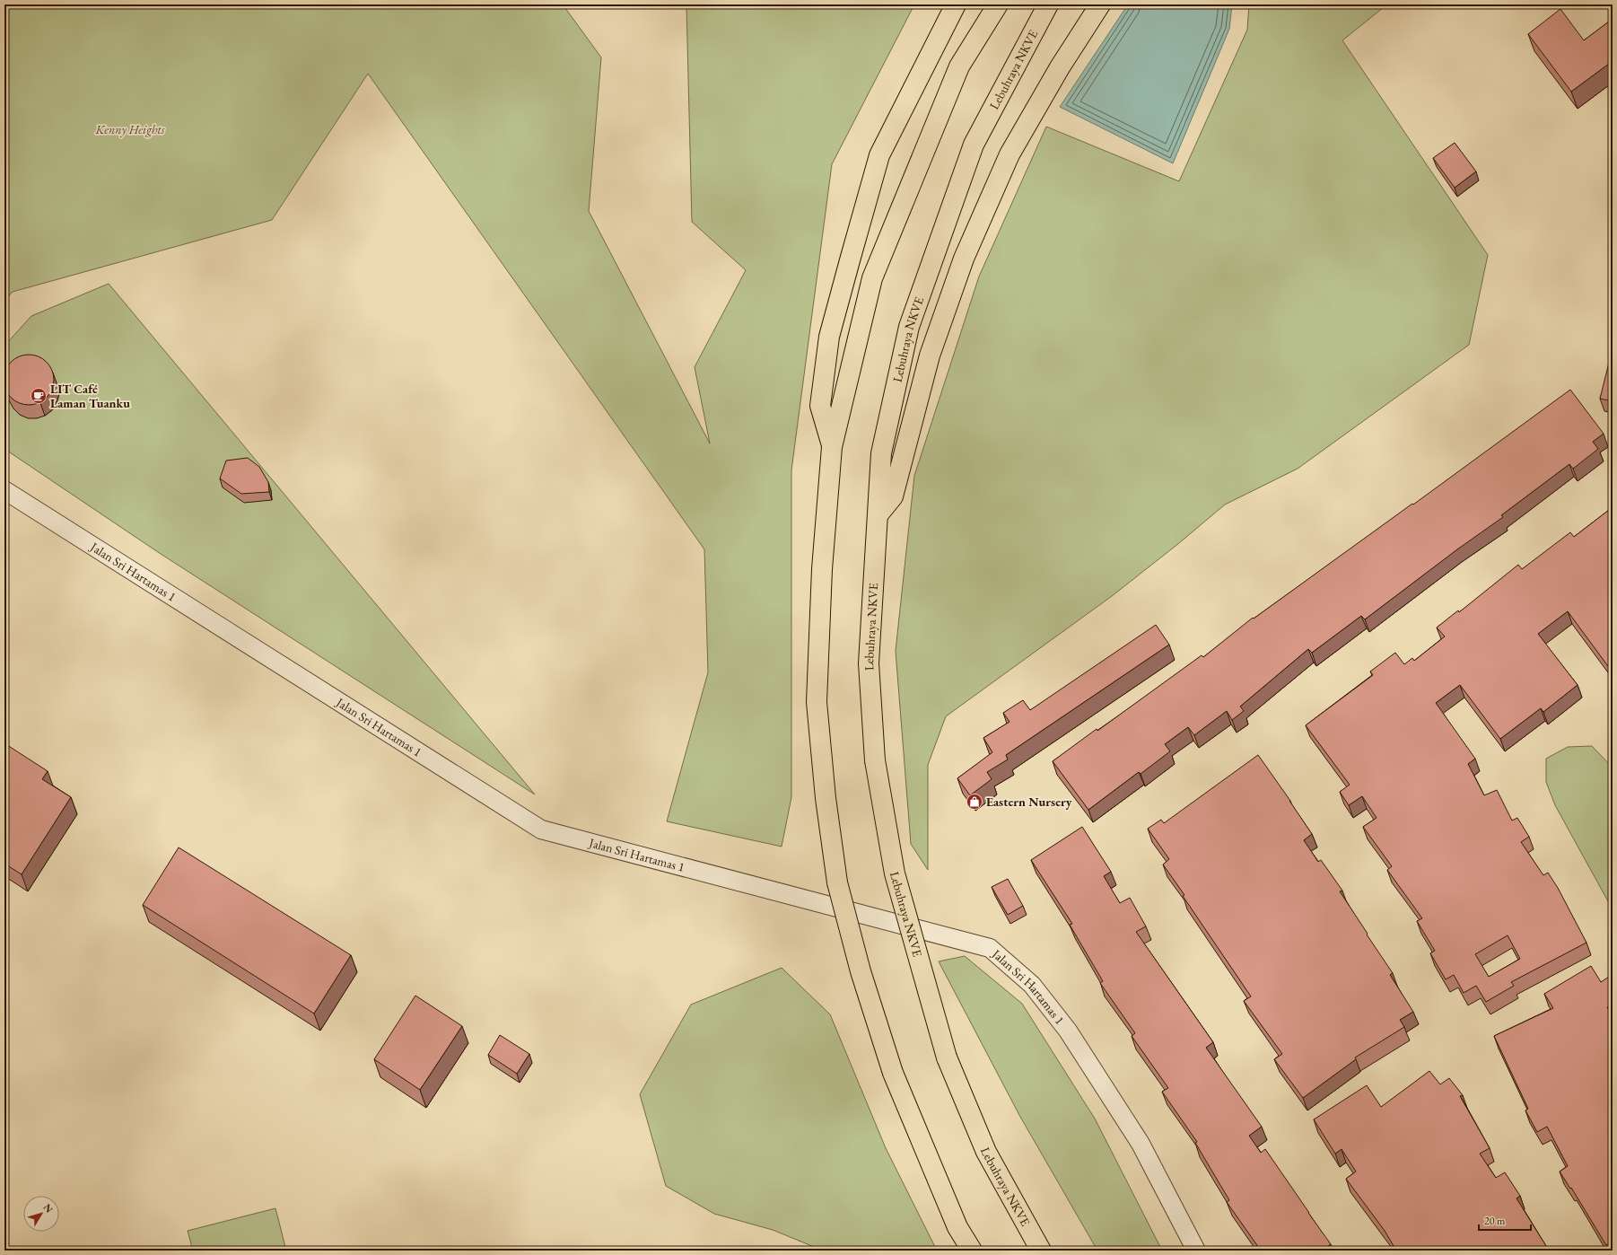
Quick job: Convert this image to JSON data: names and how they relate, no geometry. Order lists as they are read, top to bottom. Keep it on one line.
{"streets":{"highway":["Lebuhraya NKVE"],"street":["Jalan Sri Hartamas 1"]},"parks":["Kenny Heights"],"places":{"cafe":["LIT Café Laman Tuanku"],"shop":["Eastern Nursery"]},"scale_bar":"20 m","north":"top right"}
